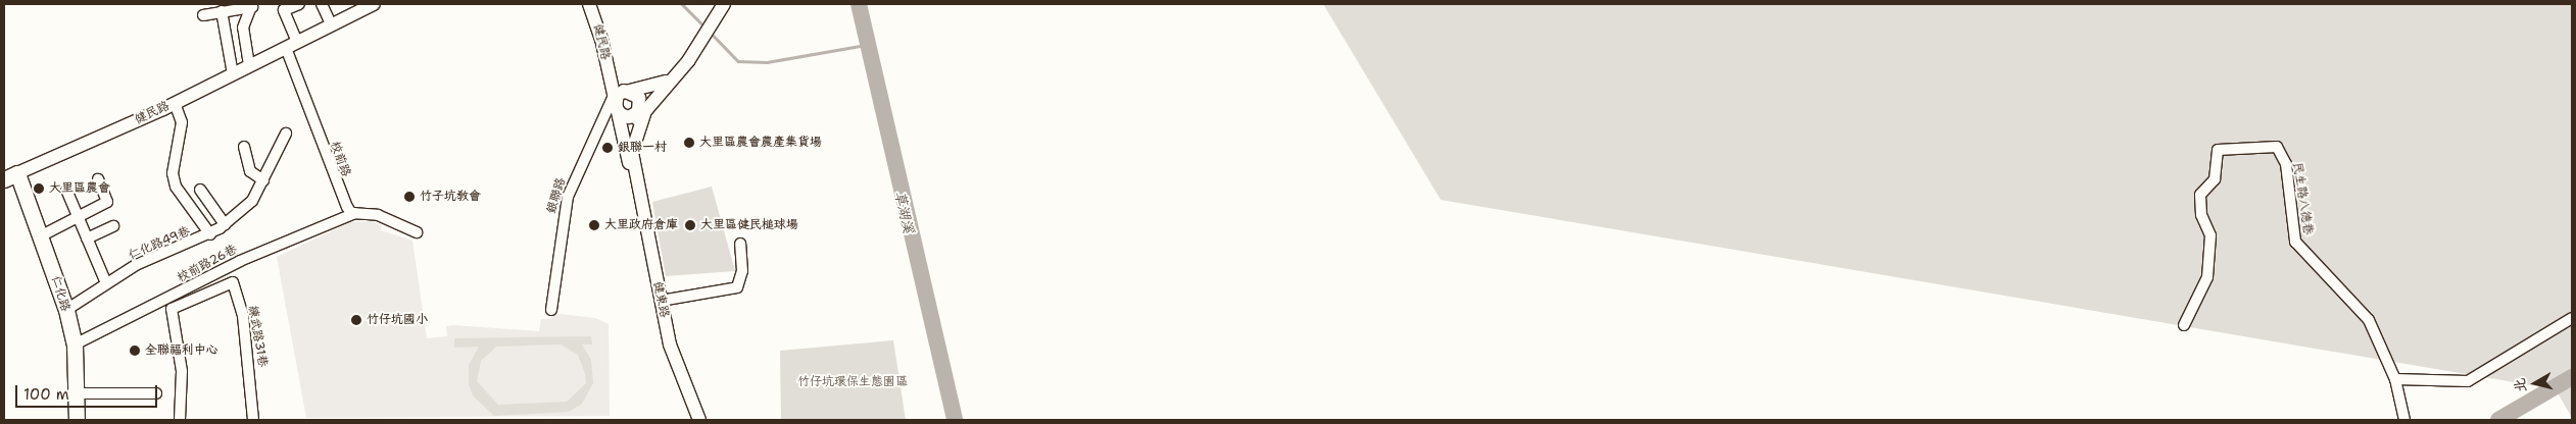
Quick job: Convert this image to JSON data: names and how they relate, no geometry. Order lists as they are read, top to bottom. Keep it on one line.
{"streets":{"main road":["仁化路"],"street":["健民路","校前路","銀聯路","民生路八德巷","仁化路49巷","校前路26巷","健東路","練武路31巷"]},"crossings":[["健民路","校前路"],["健民路","銀聯路"],["健民路","仁化路49巷"],["健民路","仁化路"],["健民路","健東路"],["校前路","校前路26巷"],["銀聯路","健東路"],["仁化路49巷","仁化路"],["校前路26巷","仁化路"]],"water":["草湖溪"],"parks":["竹仔坑環保生態園區"],"places":["大里區農會農產集貨場","銀聯一村","大里區農會","竹子坑教會","大里政府倉庫","大里區健民槌球場","竹仔坑國小","全聯福利中心"],"scale_bar":"100 m","north":"left"}
